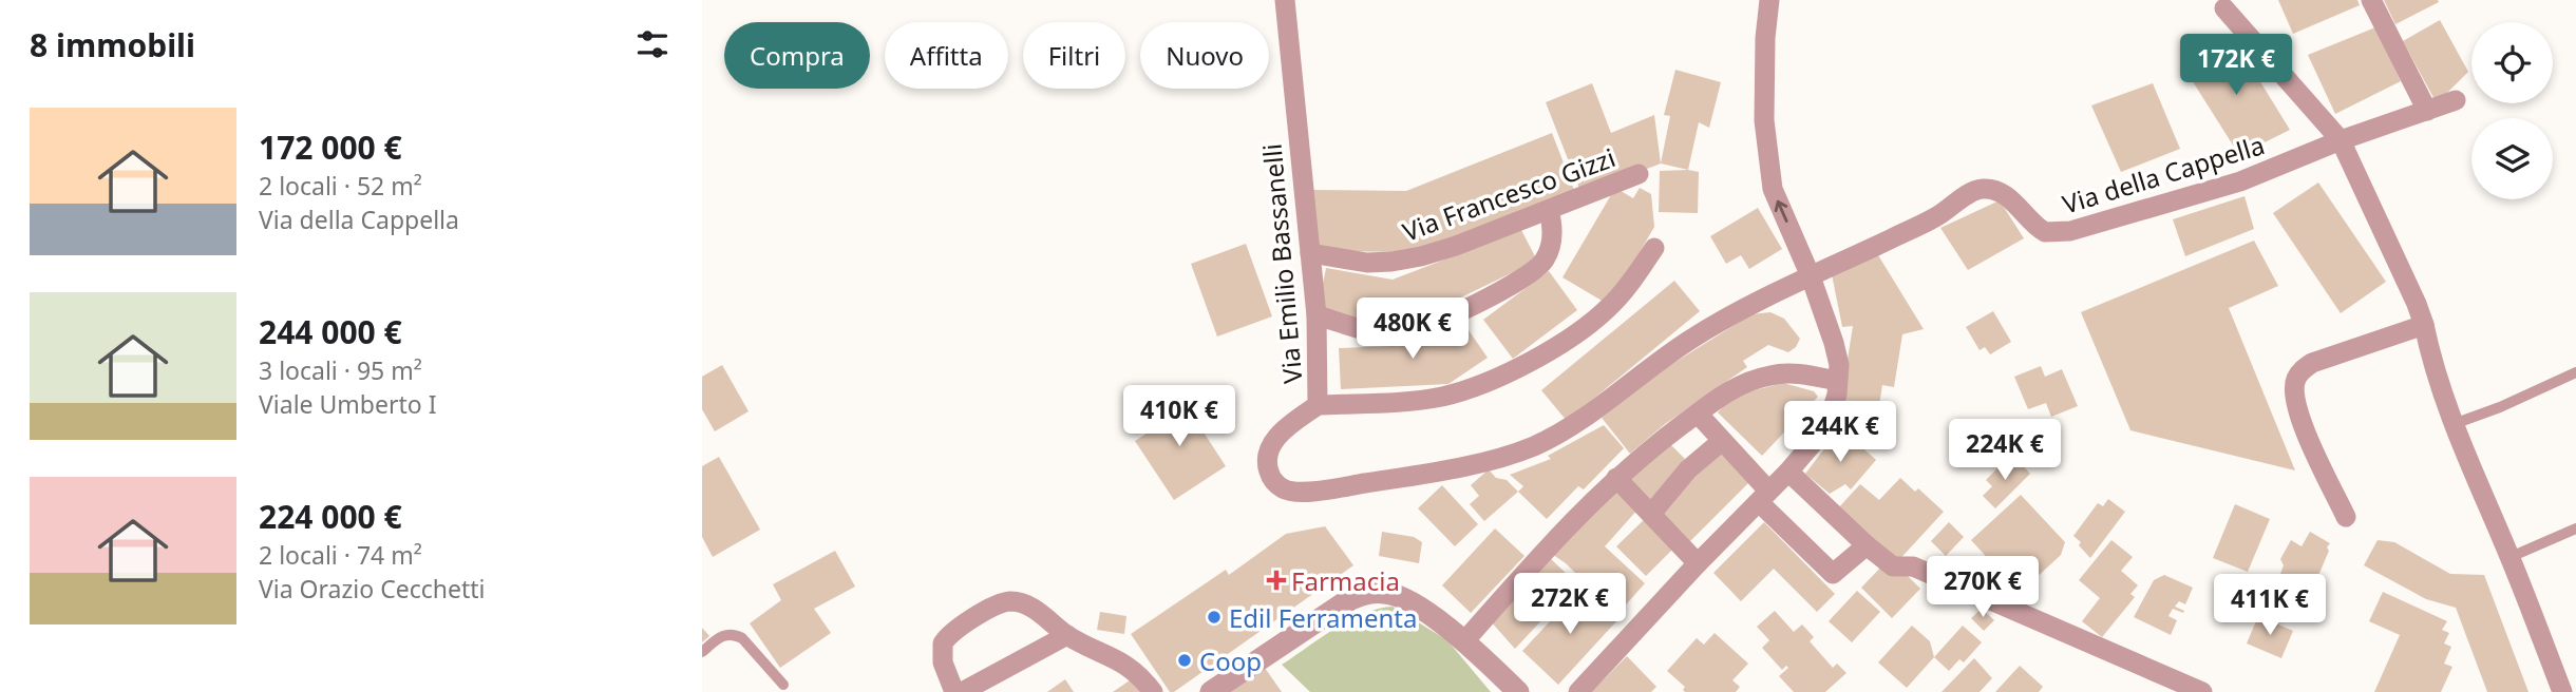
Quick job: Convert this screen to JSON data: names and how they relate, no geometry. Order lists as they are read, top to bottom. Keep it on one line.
{"streets":{"street":["Via della Cappella","Via Francesco Gizzi","Via Emilio Bassanelli"]},"crossings":[["Via della Cappella","Via Emilio Bassanelli"],["Via Francesco Gizzi","Via Emilio Bassanelli"]],"places":{"health":["Farmacia"],"other":["Edil Ferramenta","Coop"]},"page":{"heading":"8 immobili","chip":["Compra","Affitta","Filtri","Nuovo"],"price":["172K €","480K €","410K €","244K €","224K €","270K €","272K €","411K €"],"list":[{"name":"172 000 €","note":"2 locali · 52 m² · Via della Cappella"},{"name":"244 000 €","note":"3 locali · 95 m² · Viale Umberto I"},{"name":"224 000 €","note":"2 locali · 74 m² · Via Orazio Cecchetti"}]}}
